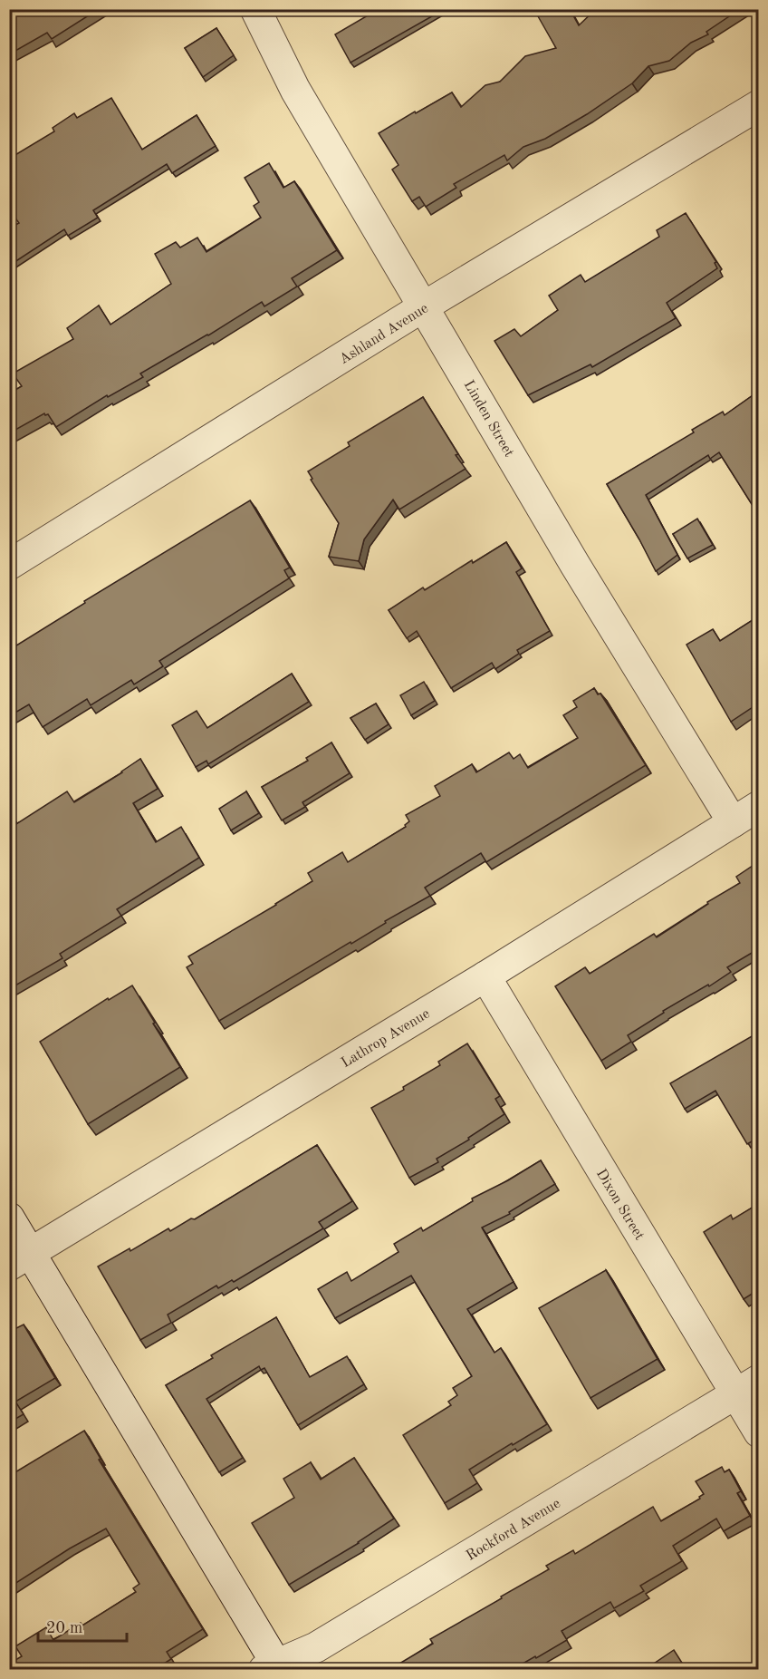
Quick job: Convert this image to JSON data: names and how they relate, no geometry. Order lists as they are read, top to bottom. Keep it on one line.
{"streets":{"street":["Ashland Avenue","Linden Street","Lathrop Avenue","Dixon Street","Rockford Avenue"]},"crossings":[["Ashland Avenue","Linden Street"],["Linden Street","Lathrop Avenue"],["Lathrop Avenue","Dixon Street"],["Dixon Street","Rockford Avenue"]],"scale_bar":"20 m"}
